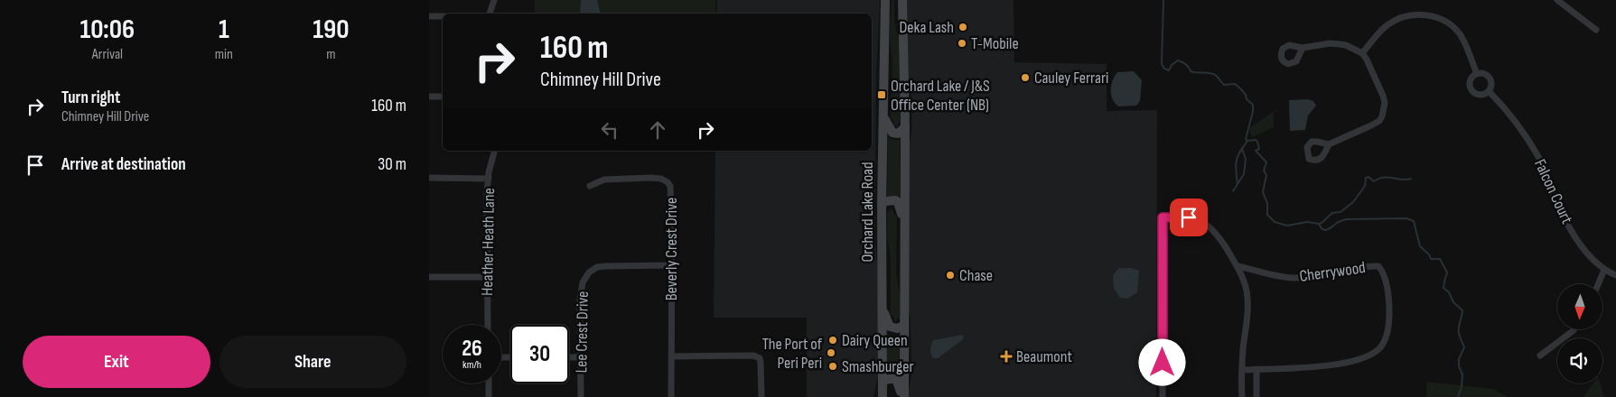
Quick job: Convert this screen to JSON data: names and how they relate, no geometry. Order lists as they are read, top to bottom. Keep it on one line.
{"streets":{"main road":["Orchard Lake Road"],"street":["Falcon Court","Heather Heath Lane","Beverly Crest Drive","Cherrywood","Lee Crest Drive"]},"crossings":[["Beverly Crest Drive","Lee Crest Drive"]],"places":{"other":["Deka Lash","T-Mobile","Cauley Ferrari","Chase","Dairy Queen","The Port of Peri Peri","Smashburger"],"transit":["Orchard Lake / J&S Office Center (NB)"],"health":["Beaumont"]},"north":"bottom","page":{"eta":["10:06","Arrival","1","min","190","m"],"turn":["160 m","Chimney Hill Drive"],"list":[{"name":"Turn right","note":"Chimney Hill Drive","value":"160 m"},{"name":"Arrive at destination","value":"30 m"}],"speed":"26 km/h","limit":"30","buttons":["Exit","Share"]}}
